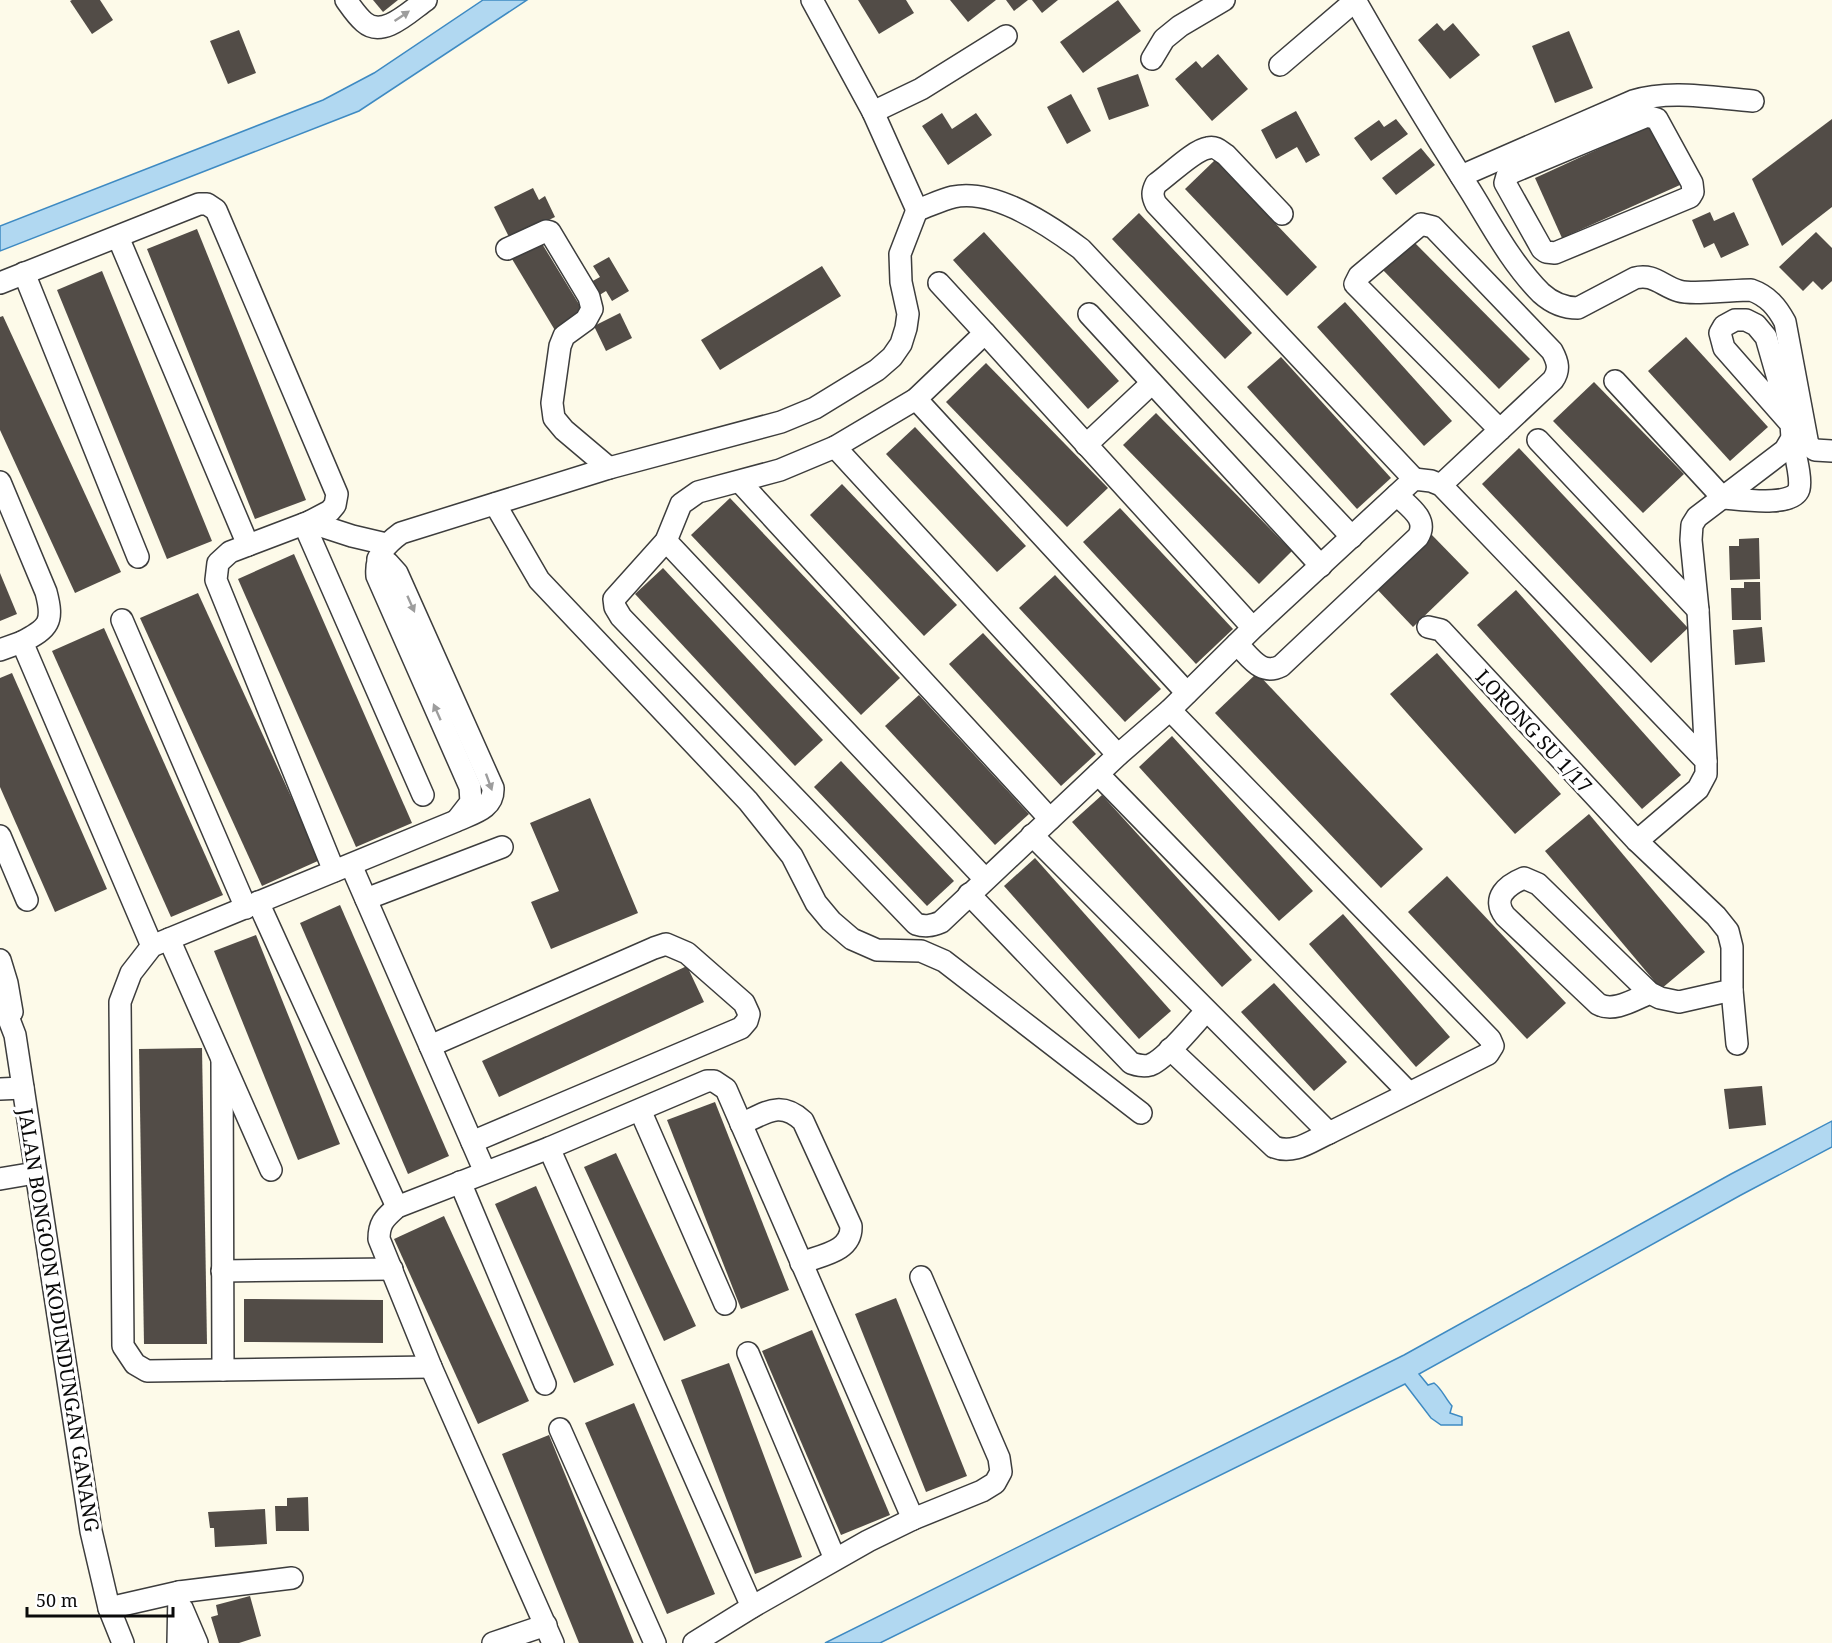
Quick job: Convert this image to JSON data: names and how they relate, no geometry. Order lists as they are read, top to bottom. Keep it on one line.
{"streets":{"street":["LORONG SU 1/17","JALAN BONGOON KODUNDUNGAN GANANG"]},"scale_bar":"50 m"}
